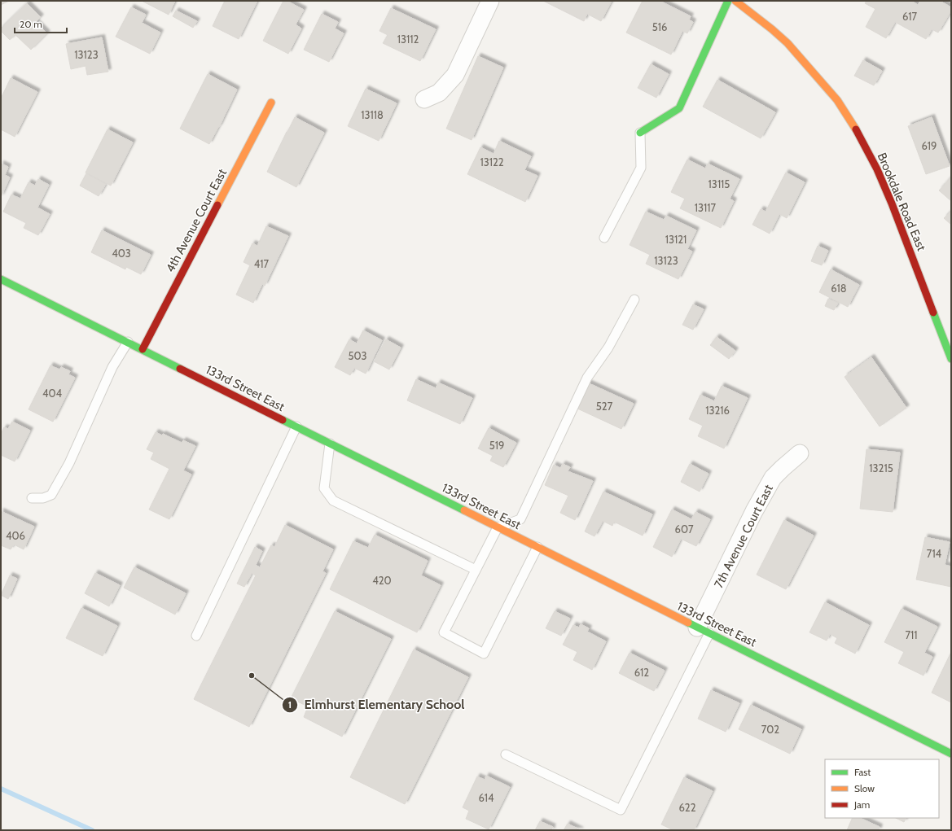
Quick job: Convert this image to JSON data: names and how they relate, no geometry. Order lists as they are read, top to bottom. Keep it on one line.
{"streets":{"street":["Brookdale Road East","4th Avenue Court East","133rd Street East","7th Avenue Court East"]},"crossings":[["4th Avenue Court East","133rd Street East"],["133rd Street East","7th Avenue Court East"]],"places":["Elmhurst Elementary School"],"house_numbers":["617","516","13112","13123","13118","619","13122","13115","13117","13121","403","13123","417","618","503","404","527","13216","519","13215","607","406","714","420","711","612","702","614","622"],"legend":["Fast","Slow","Jam"],"scale_bar":"20 m"}
